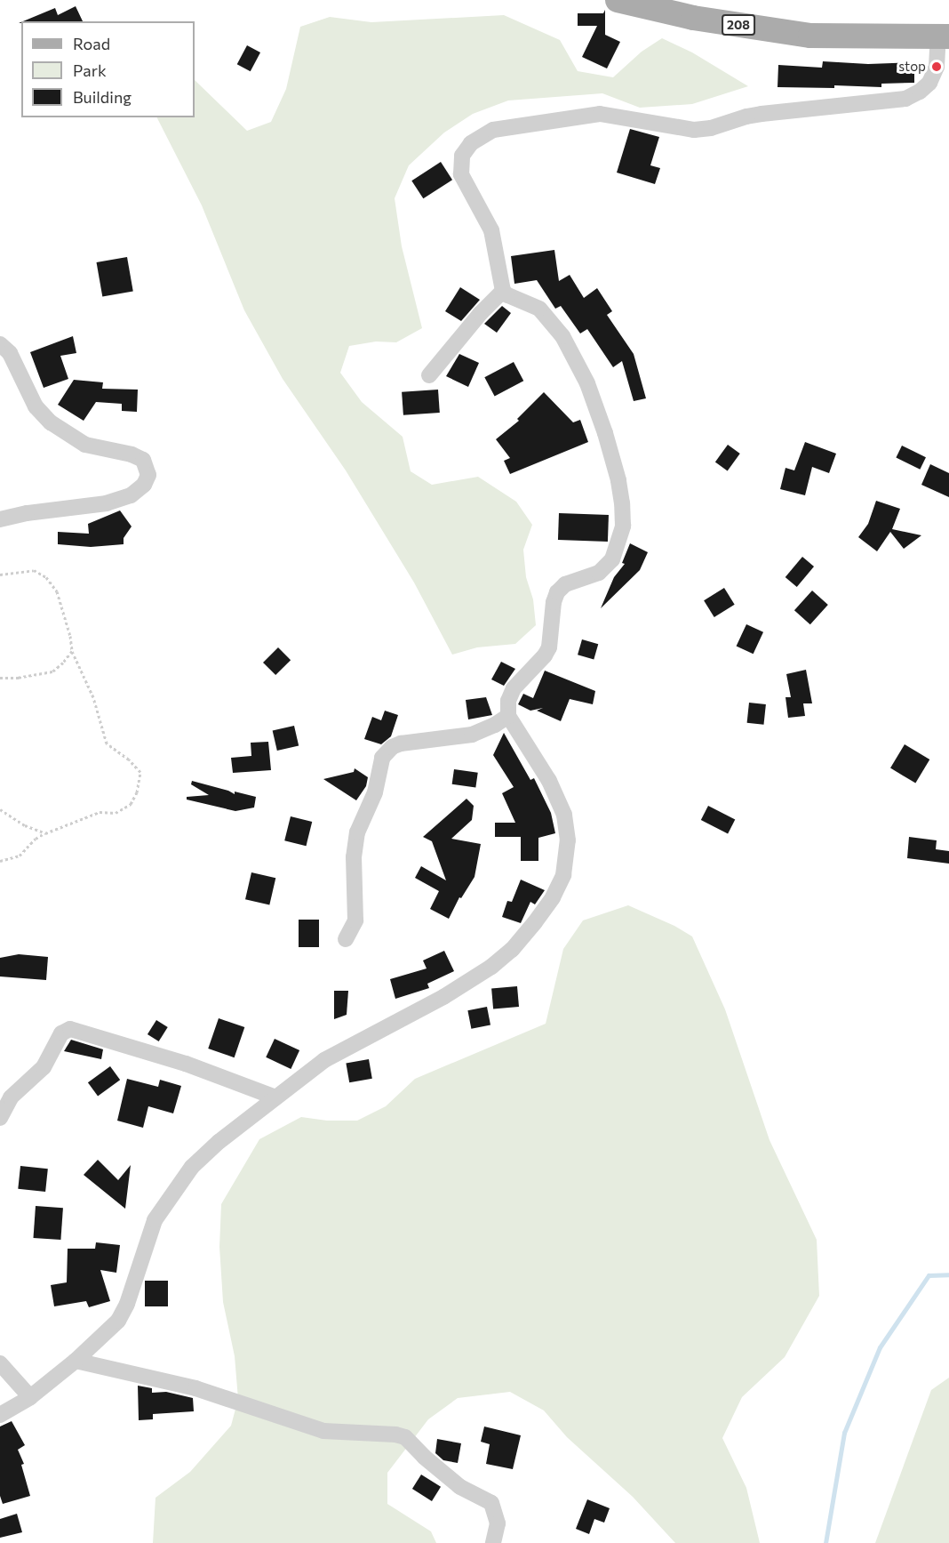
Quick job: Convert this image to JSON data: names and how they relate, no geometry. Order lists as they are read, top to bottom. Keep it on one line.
{"streets":{"main road":["208"]},"places":["stop"],"legend":["Road","Park","Building"]}
